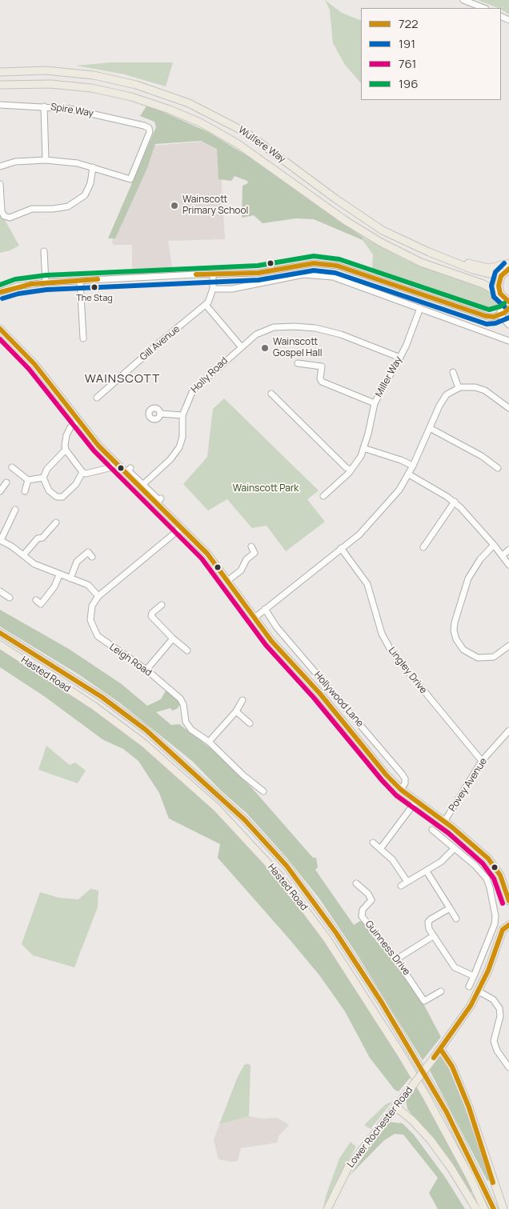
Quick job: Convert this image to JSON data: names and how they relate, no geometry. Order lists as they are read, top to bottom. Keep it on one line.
{"streets":{"main road":["Wulfere Way","Hasted Road","Hollywood Lane","Lower Rochester Road"],"street":["Spire Way","Gill Avenue","Holly Road","Miller Way","Leigh Road","Lingley Drive","Povey Avenue","Guinness Drive"]},"crossings":[["Holly Road","Miller Way"],["Holly Road","Hollywood Lane"],["Leigh Road","Hollywood Lane"],["Lingley Drive","Povey Avenue"],["Hollywood Lane","Povey Avenue"]],"districts":["WAINSCOTT"],"parks":["Wainscott Park"],"places":["Wainscott Primary School","The Stag","Wainscott Gospel Hall"],"lines":["transit line 196","transit line 722","transit line 191","transit line 761"],"legend":["722","191","761","196"]}
